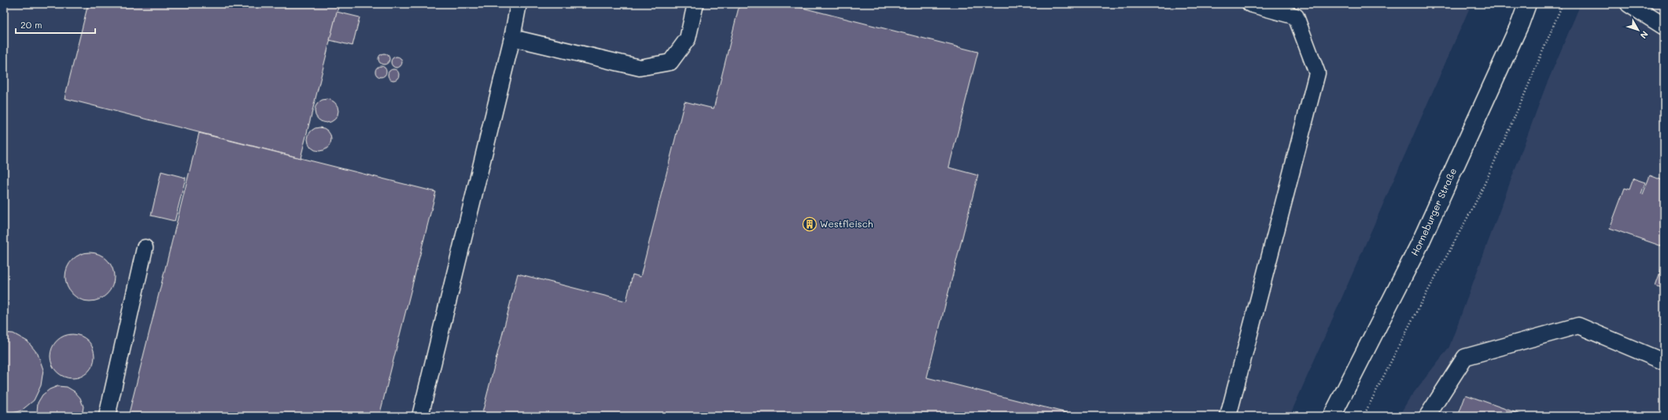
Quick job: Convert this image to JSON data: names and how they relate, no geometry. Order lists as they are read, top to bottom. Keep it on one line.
{"streets":{"main road":["Horneburger Straße"]},"places":{"building":["Westfleisch"]},"scale_bar":"20 m","north":"bottom right"}
